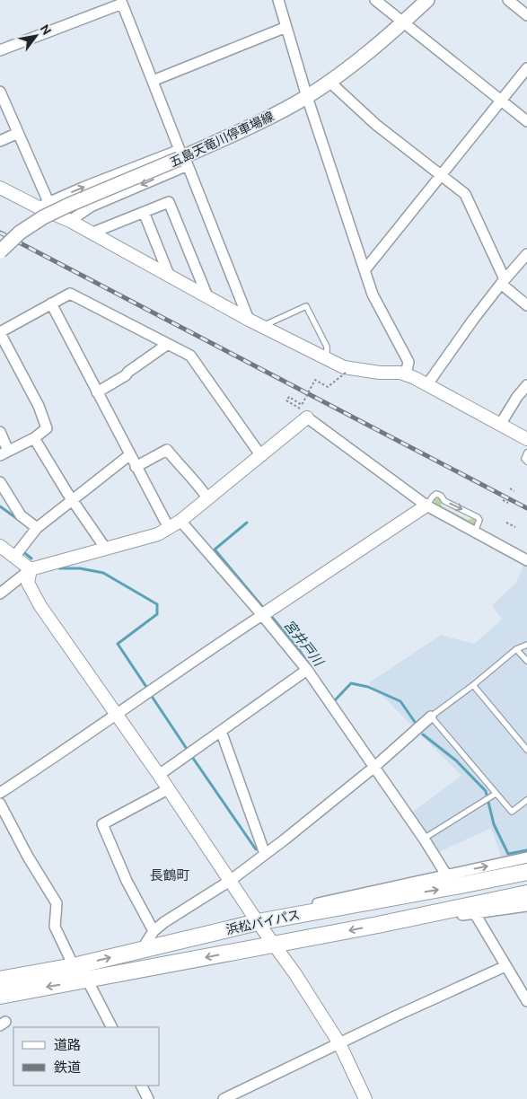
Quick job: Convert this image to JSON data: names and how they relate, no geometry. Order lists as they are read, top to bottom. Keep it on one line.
{"streets":{"highway":["浜松バイパス"],"main road":["五島天竜川停車場線"]},"districts":["長鶴町"],"water":["宮井戸川"],"legend":["道路","鉄道"],"north":"top right"}
